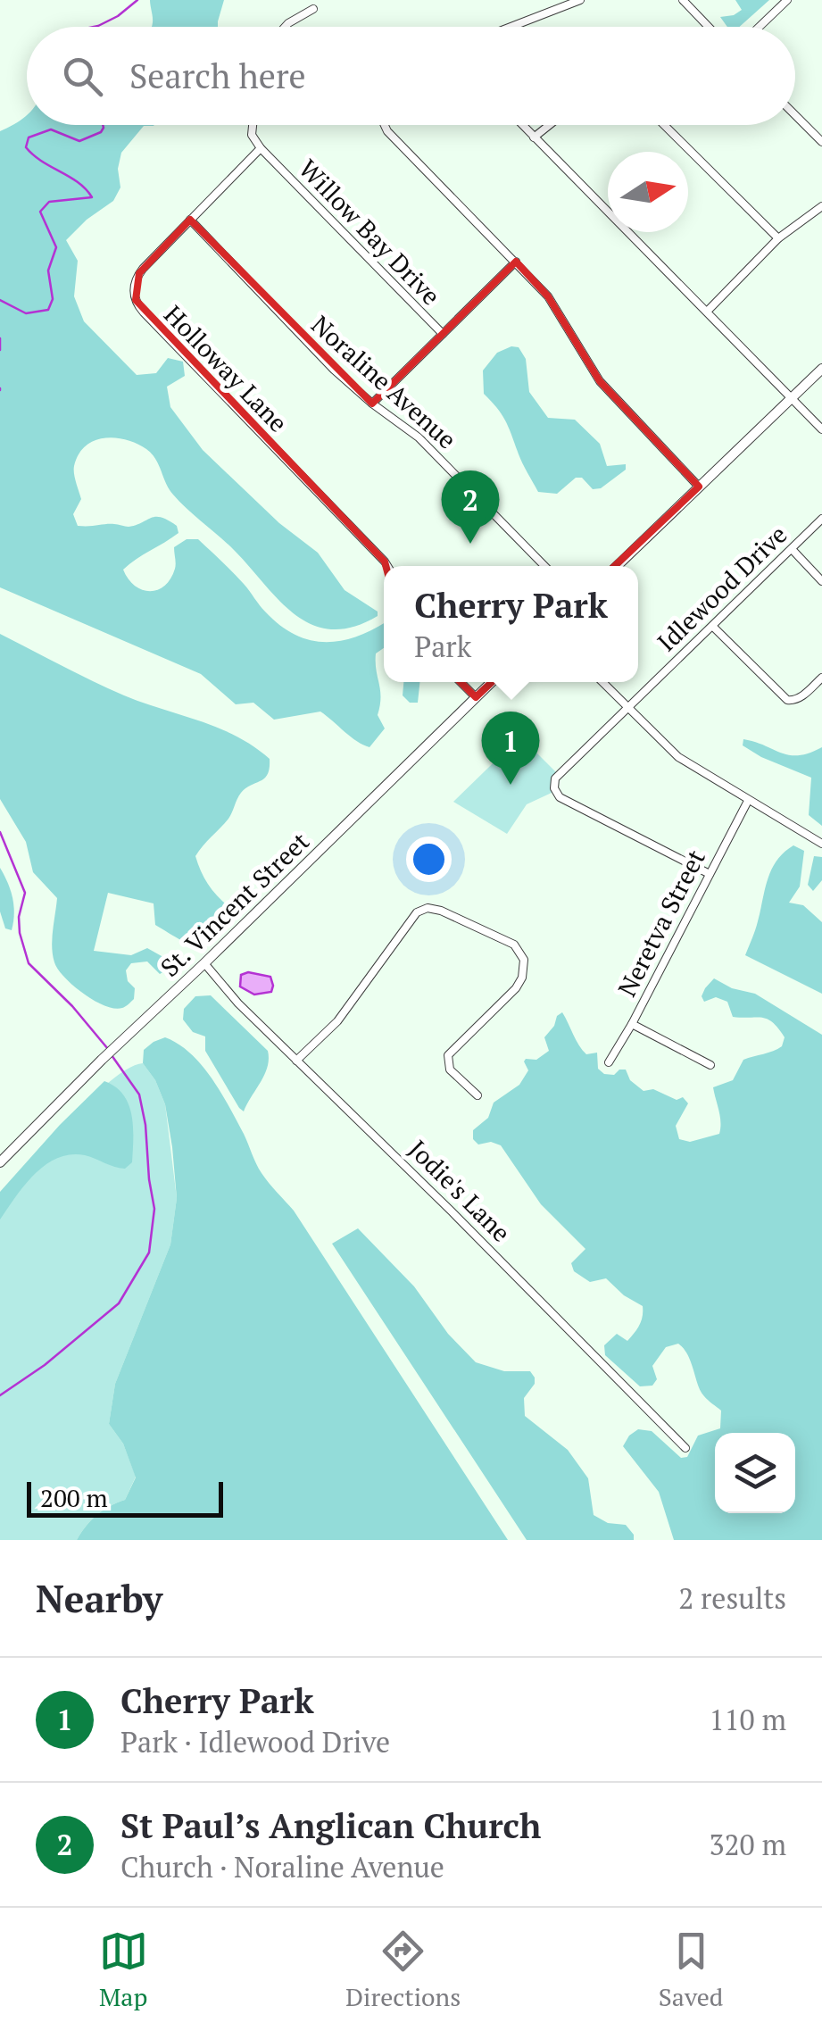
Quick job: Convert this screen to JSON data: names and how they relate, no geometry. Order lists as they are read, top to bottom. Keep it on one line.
{"streets":{"street":["Willow Bay Drive","Holloway Lane","Noraline Avenue","Idlewood Drive","St. Vincent Street","Neretva Street","Jodie's Lane"]},"crossings":[["Willow Bay Drive","Holloway Lane"],["Holloway Lane","Noraline Avenue"],["Idlewood Drive","Neretva Street"],["St. Vincent Street","Jodie's Lane"]],"scale_bar":"200 m","north":"right","page":{"search":"Search here","pins":["2","1"],"popup":["Cherry Park","Park"],"scale":"200 m","heading":["Nearby","2 results"],"list":[{"mark":"1","name":"Cherry Park","note":"Park · Idlewood Drive","value":"110 m"},{"mark":"2","name":"St Paul’s Anglican Church","note":"Church · Noraline Avenue","value":"320 m"}],"nav":["Map","Directions","Saved"]}}
